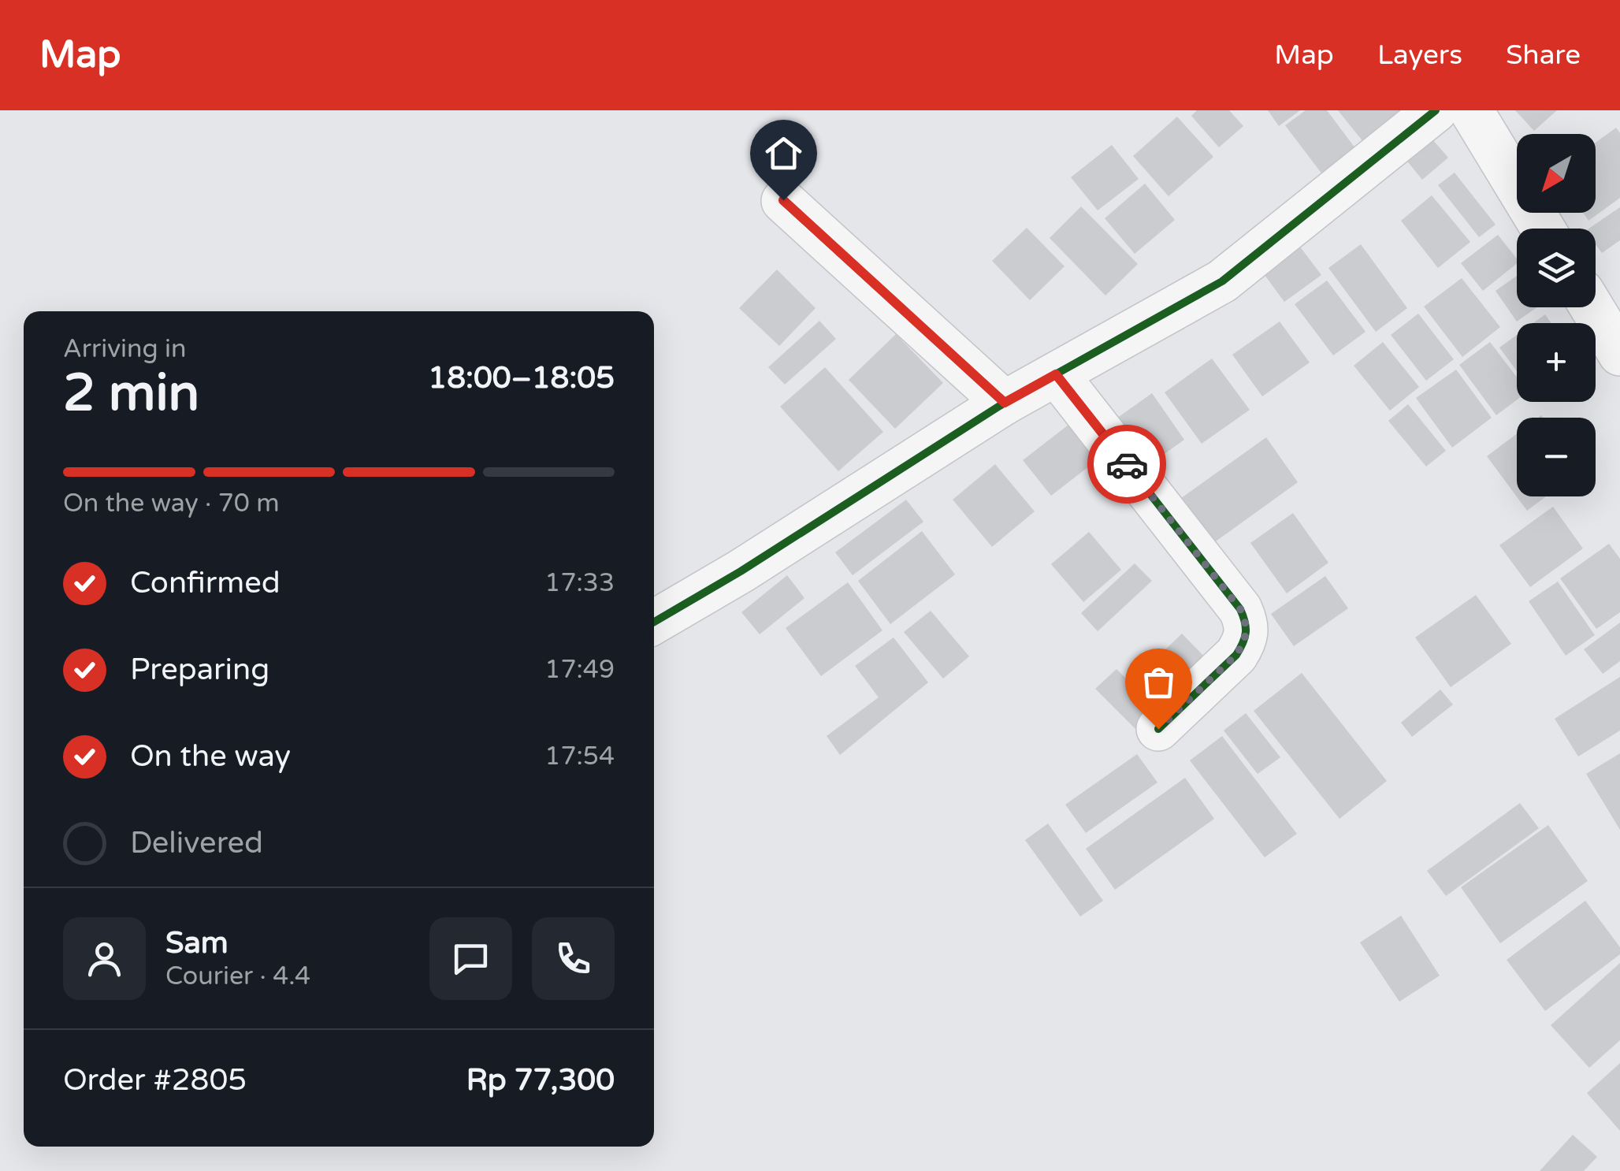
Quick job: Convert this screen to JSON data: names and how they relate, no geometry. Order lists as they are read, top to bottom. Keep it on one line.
{"north":"bottom left","page":{"header":"Map","nav":["Map","Layers","Share"],"map_buttons":["+","−"],"heading":["2 min","Arriving in","18:00–18:05"],"panel":["Sam","Courier · 4.4","Order #2805","Rp 77,300"],"bar":"On the way · 70 m","list":[["Confirmed","17:33"],["Preparing","17:49"],["On the way","17:54"],"Delivered"]}}
